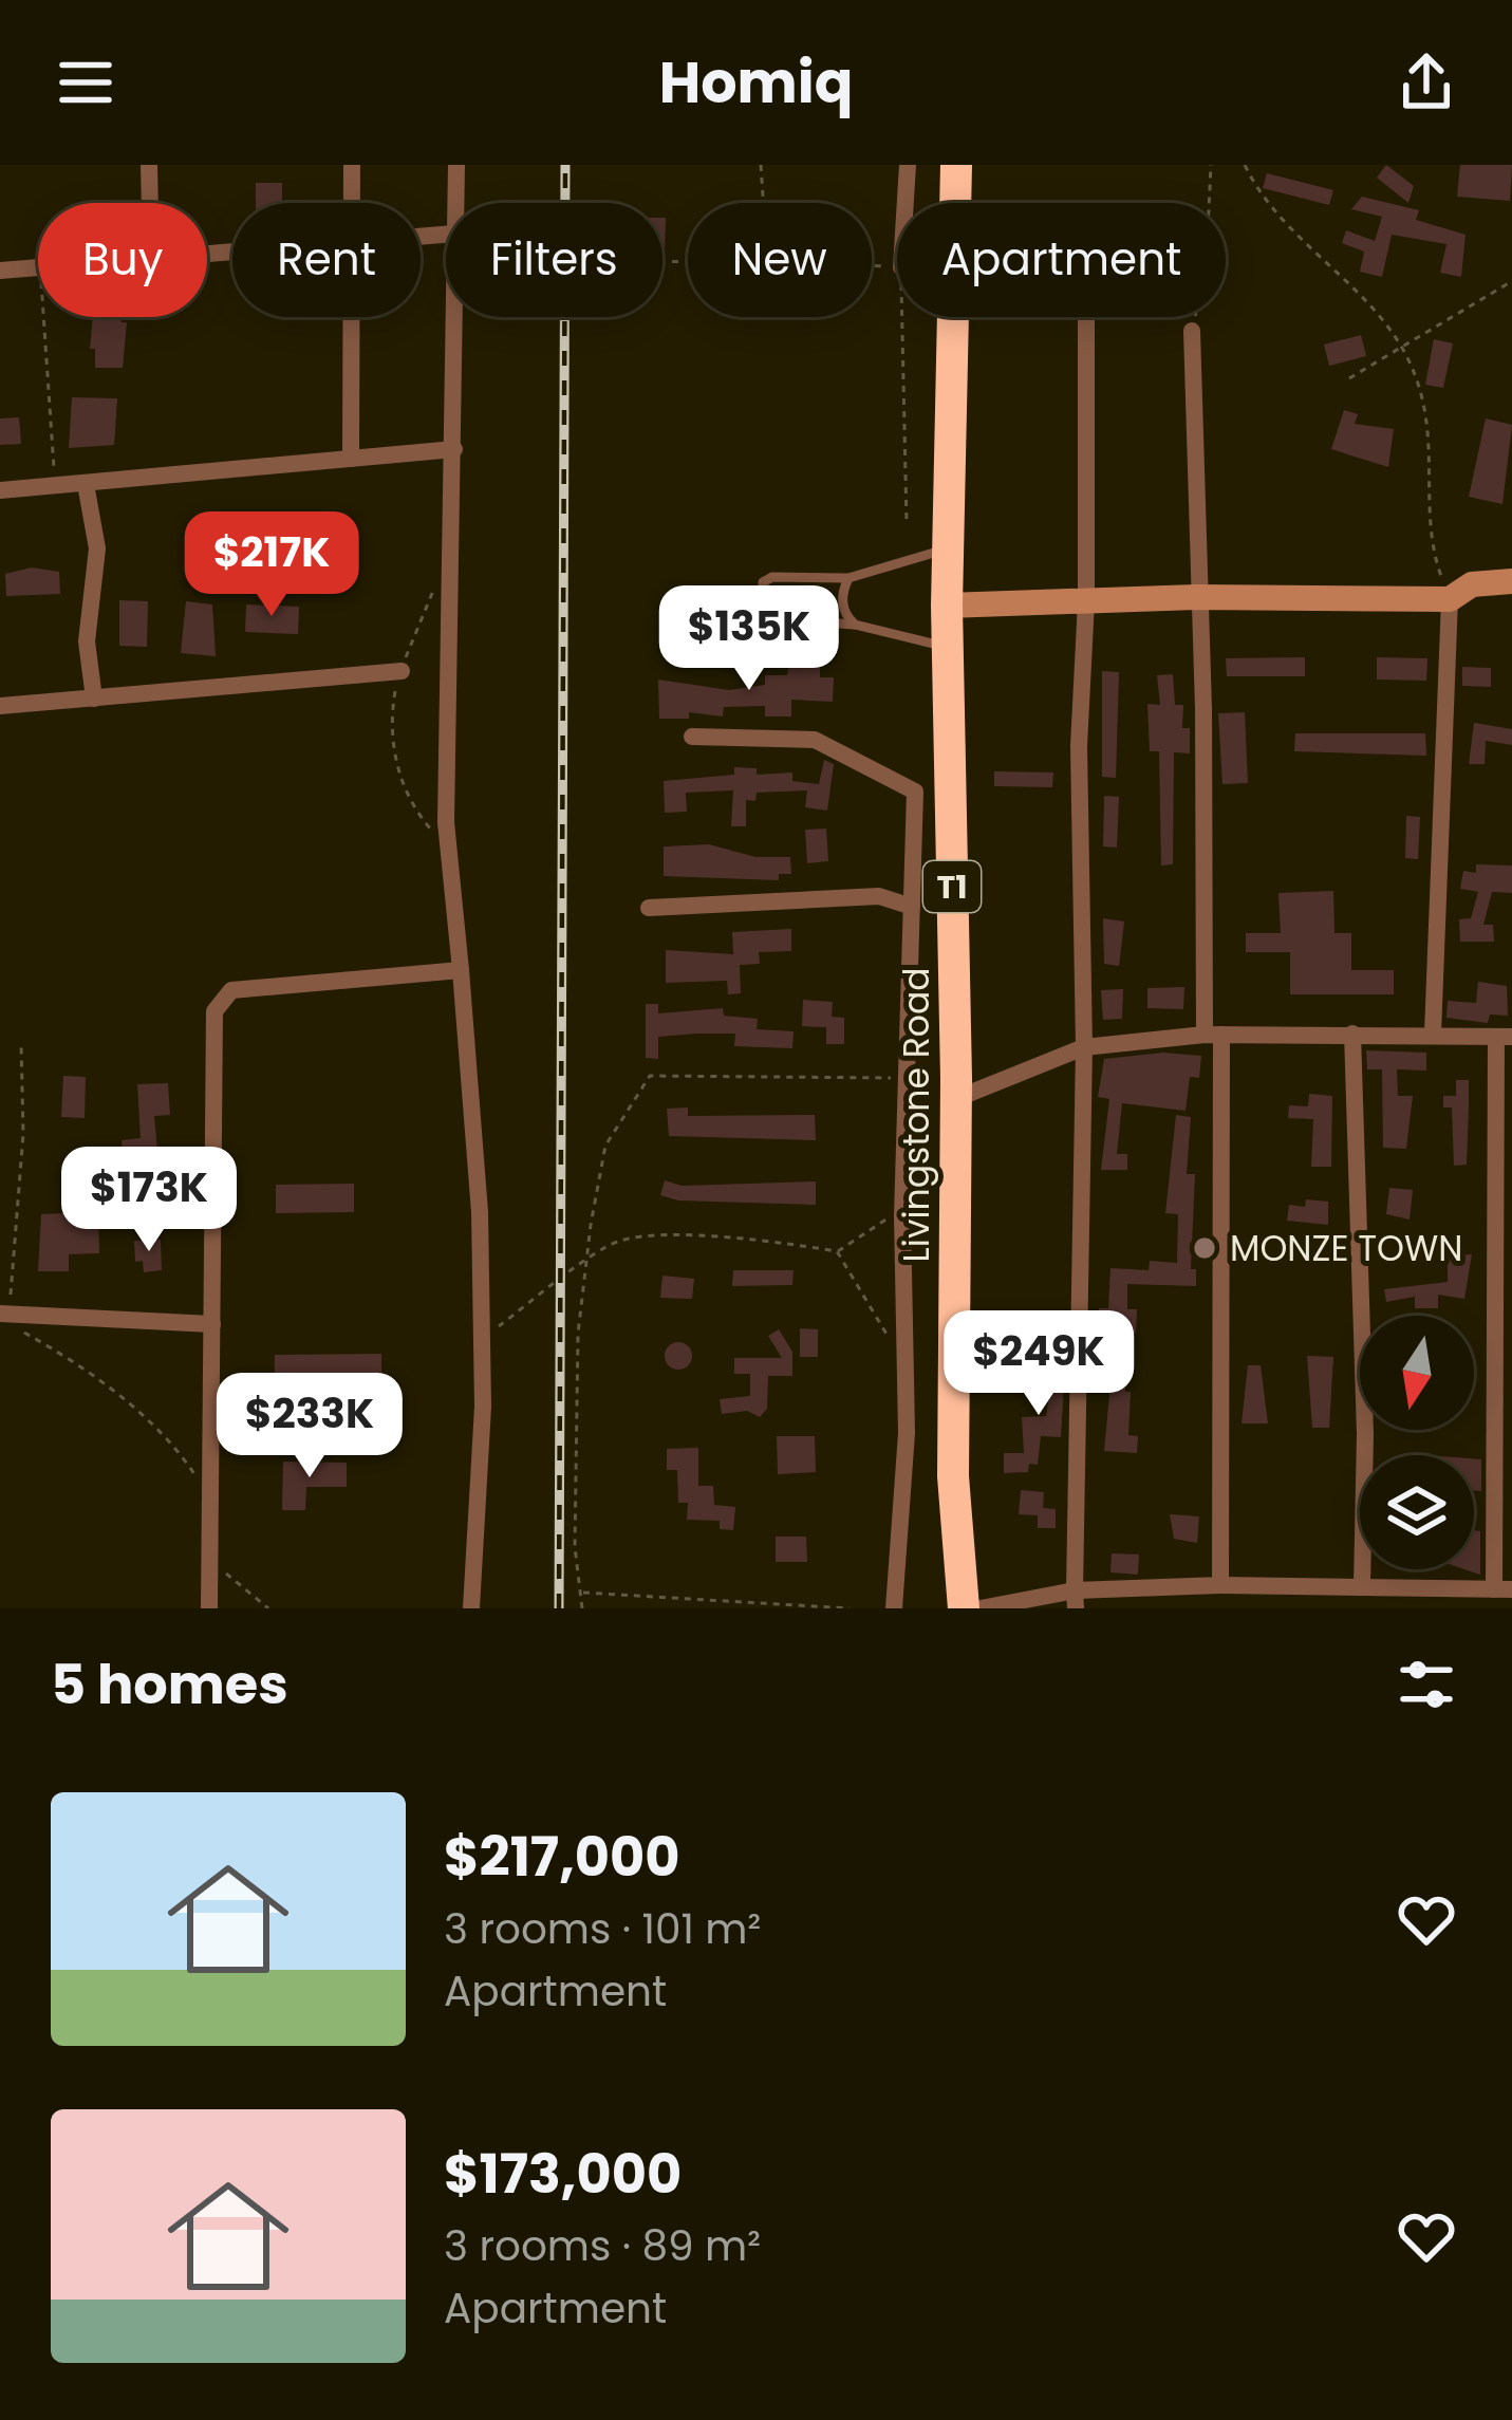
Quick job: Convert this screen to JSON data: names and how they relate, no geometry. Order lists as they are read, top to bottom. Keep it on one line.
{"streets":{"highway":["T1","Livingstone Road"]},"places":["MONZE TOWN"],"north":"bottom","page":{"header":"Homiq","chip":["Buy","Rent","Filters","New","Apartment"],"price":["$217K","$135K","$173K","$249K","$233K"],"heading":"5 homes","list":[{"name":"$217,000","note":"3 rooms · 101 m² · Apartment"},{"name":"$173,000","note":"3 rooms · 89 m² · Apartment"}]}}
